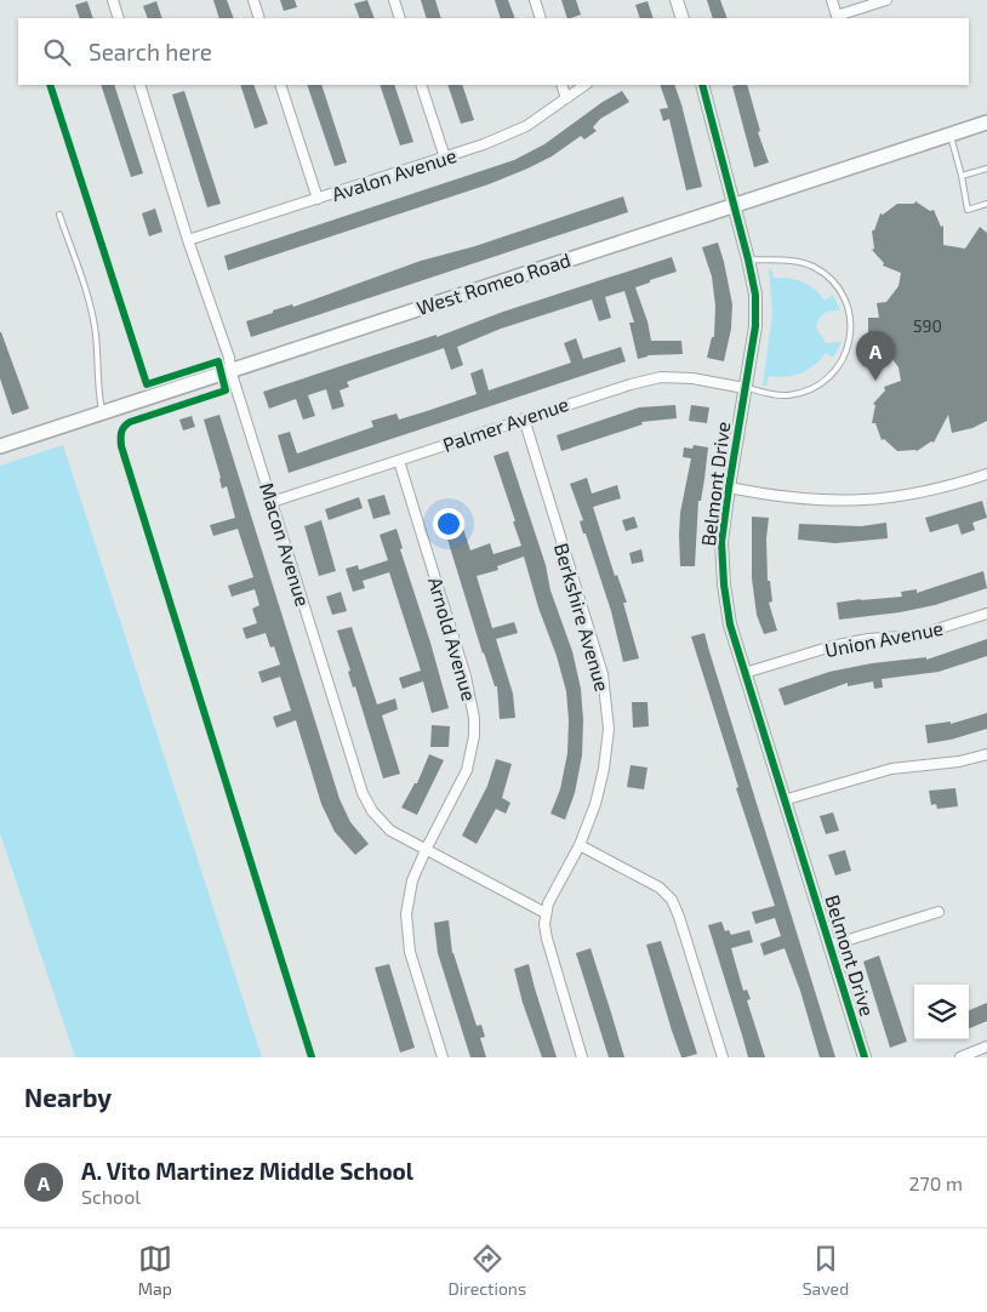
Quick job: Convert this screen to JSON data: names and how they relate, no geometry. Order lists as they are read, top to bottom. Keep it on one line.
{"streets":{"main road":["West Romeo Road"],"street":["Avalon Avenue","Palmer Avenue","Belmont Drive","Macon Avenue","Berkshire Avenue","Arnold Avenue","Union Avenue"]},"crossings":[["Avalon Avenue","Macon Avenue"],["West Romeo Road","Belmont Drive"],["West Romeo Road","Macon Avenue"],["Palmer Avenue","Belmont Drive"],["Palmer Avenue","Macon Avenue"],["Palmer Avenue","Berkshire Avenue"],["Palmer Avenue","Arnold Avenue"],["Belmont Drive","Union Avenue"],["Macon Avenue","Berkshire Avenue"],["Macon Avenue","Arnold Avenue"]],"house_numbers":["590"],"page":{"search":"Search here","pins":"A","heading":"Nearby","list":[{"mark":"A","name":"A. Vito Martinez Middle School","note":"School","value":"270 m"}],"nav":["Map","Directions","Saved"]}}
